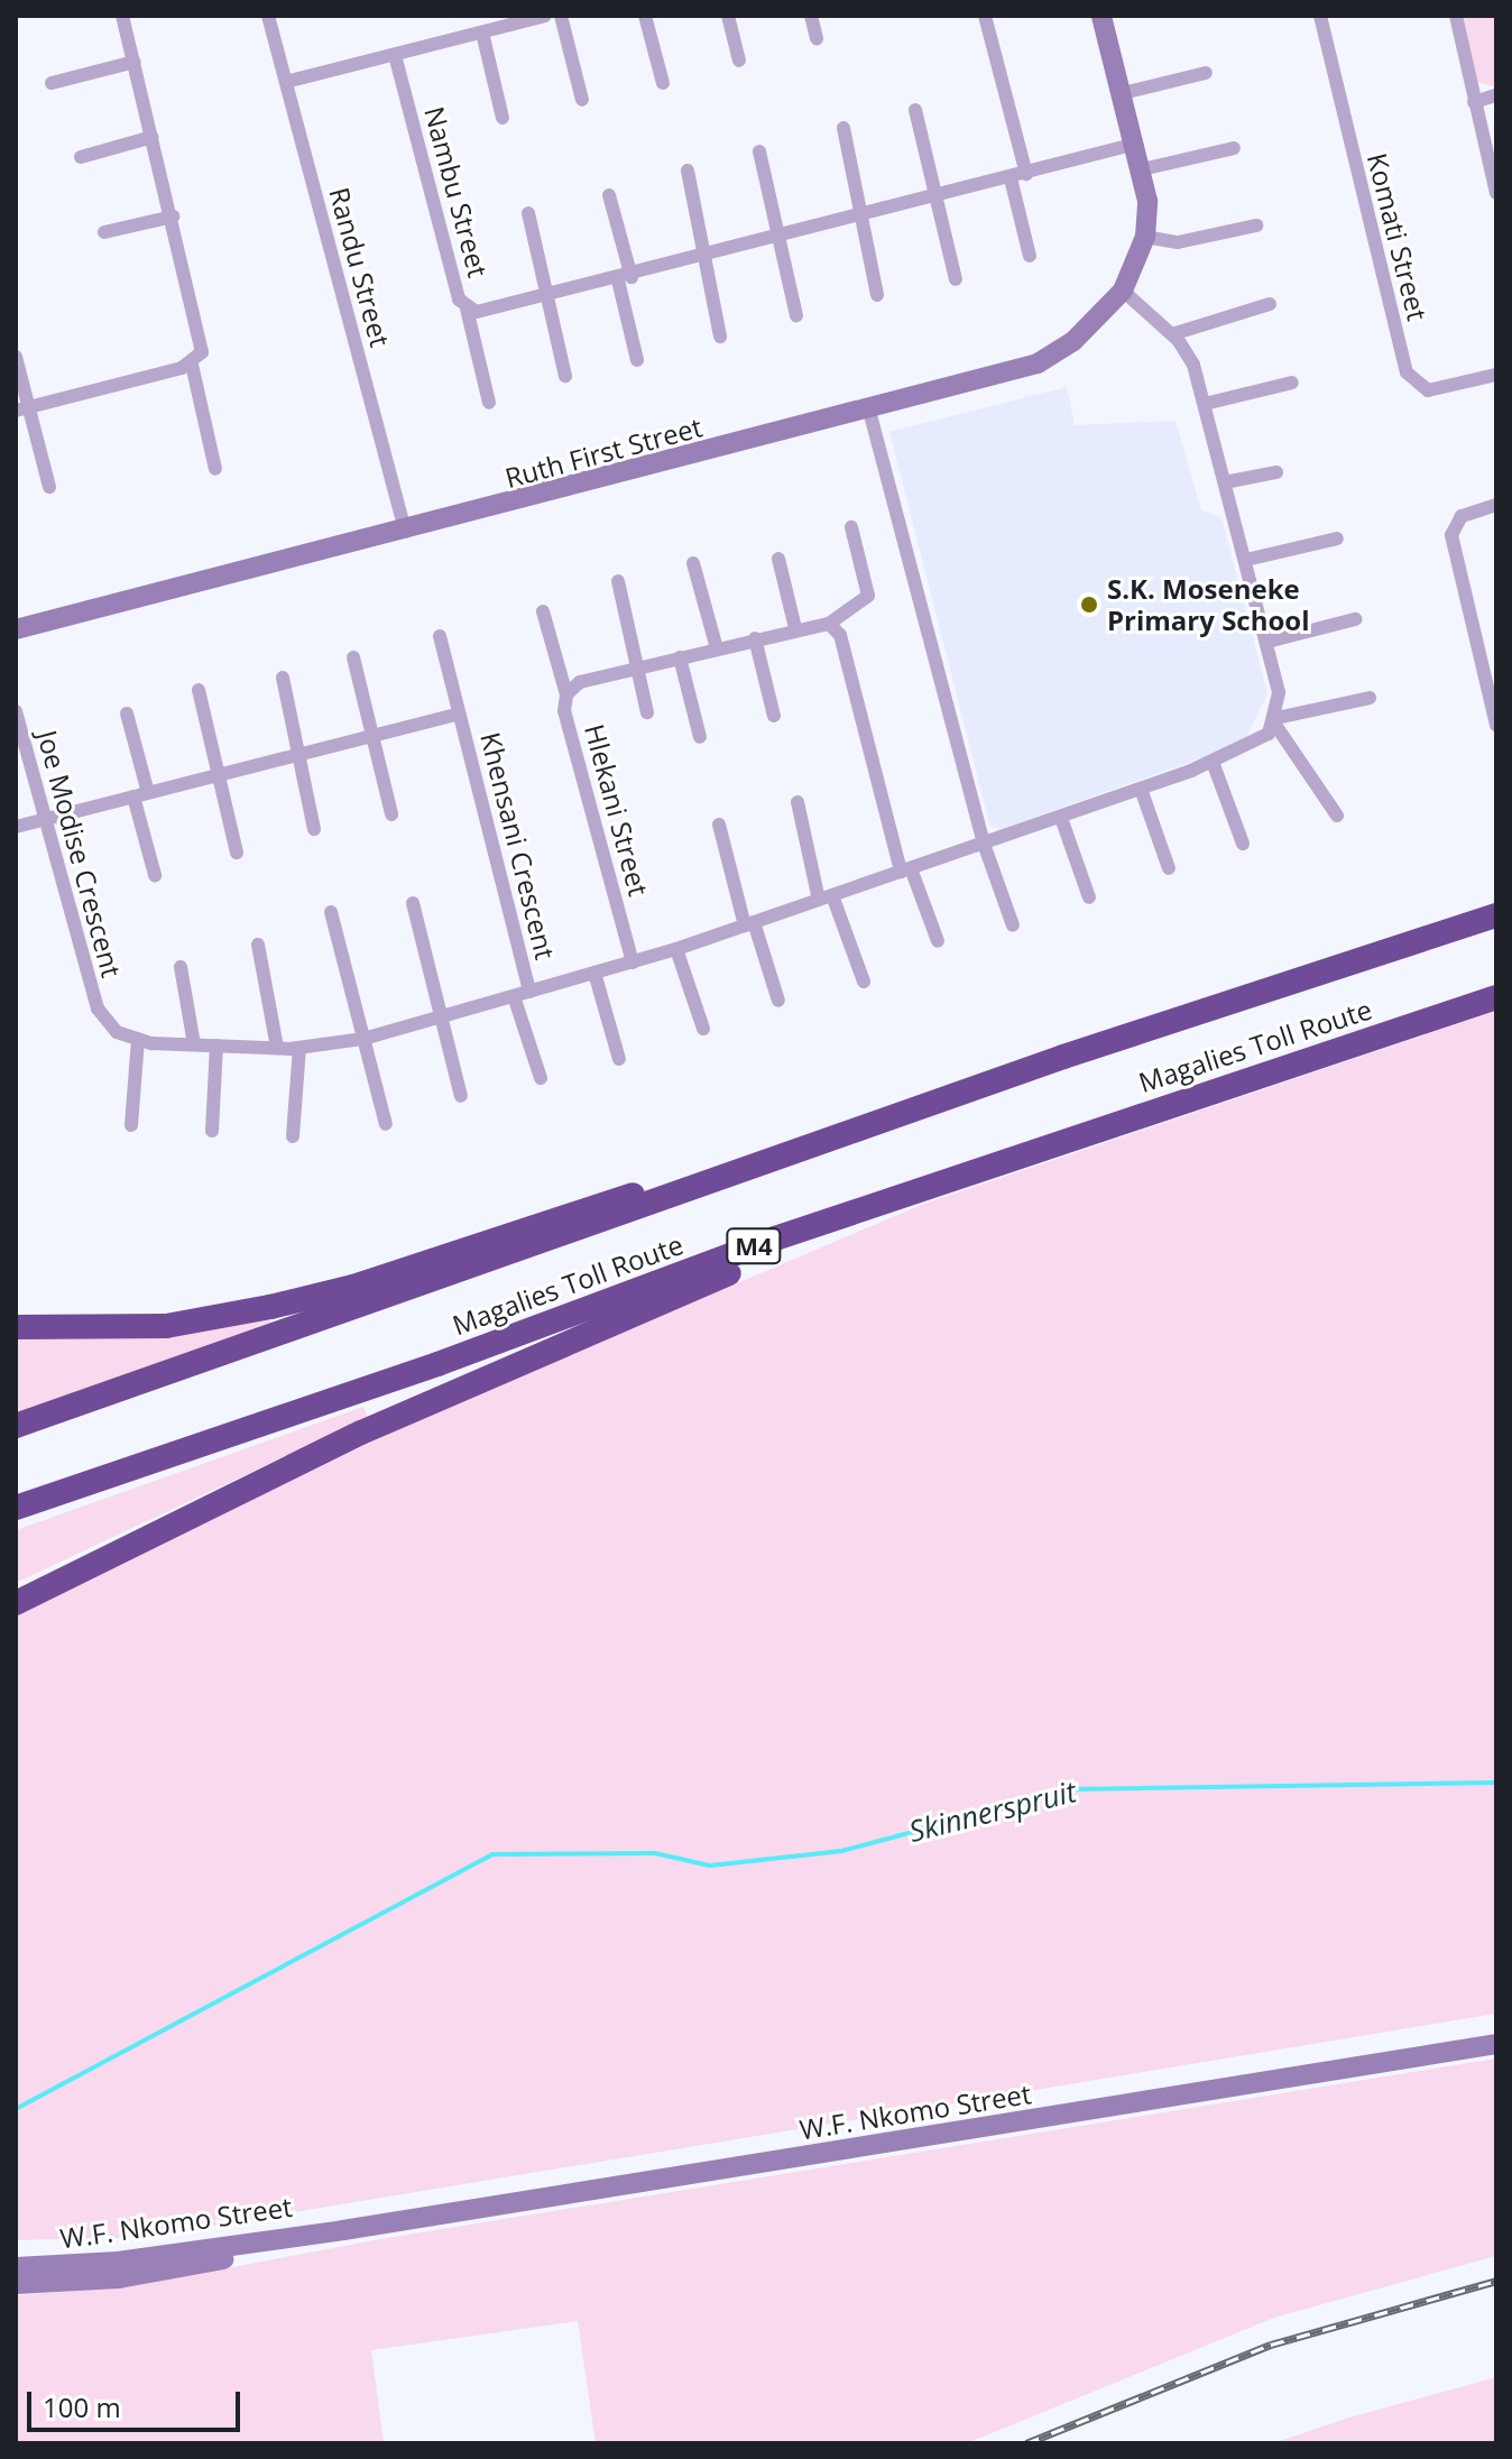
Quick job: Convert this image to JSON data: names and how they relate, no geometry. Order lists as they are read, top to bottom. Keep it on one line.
{"streets":{"highway":["Magalies Toll Route","M4"],"main road":["Ruth First Street","W.F. Nkomo Street"],"street":["Nambu Street","Komati Street","Randu Street","Hlekani Street","Khensani Crescent","Joe Modise Crescent"]},"crossings":[["Nambu Street","Ruth First Street"],["Randu Street","Ruth First Street"],["Khensani Crescent","Joe Modise Crescent"]],"water":["Skinnerspruit"],"places":["S.K. Moseneke Primary School"],"scale_bar":"100 m"}
